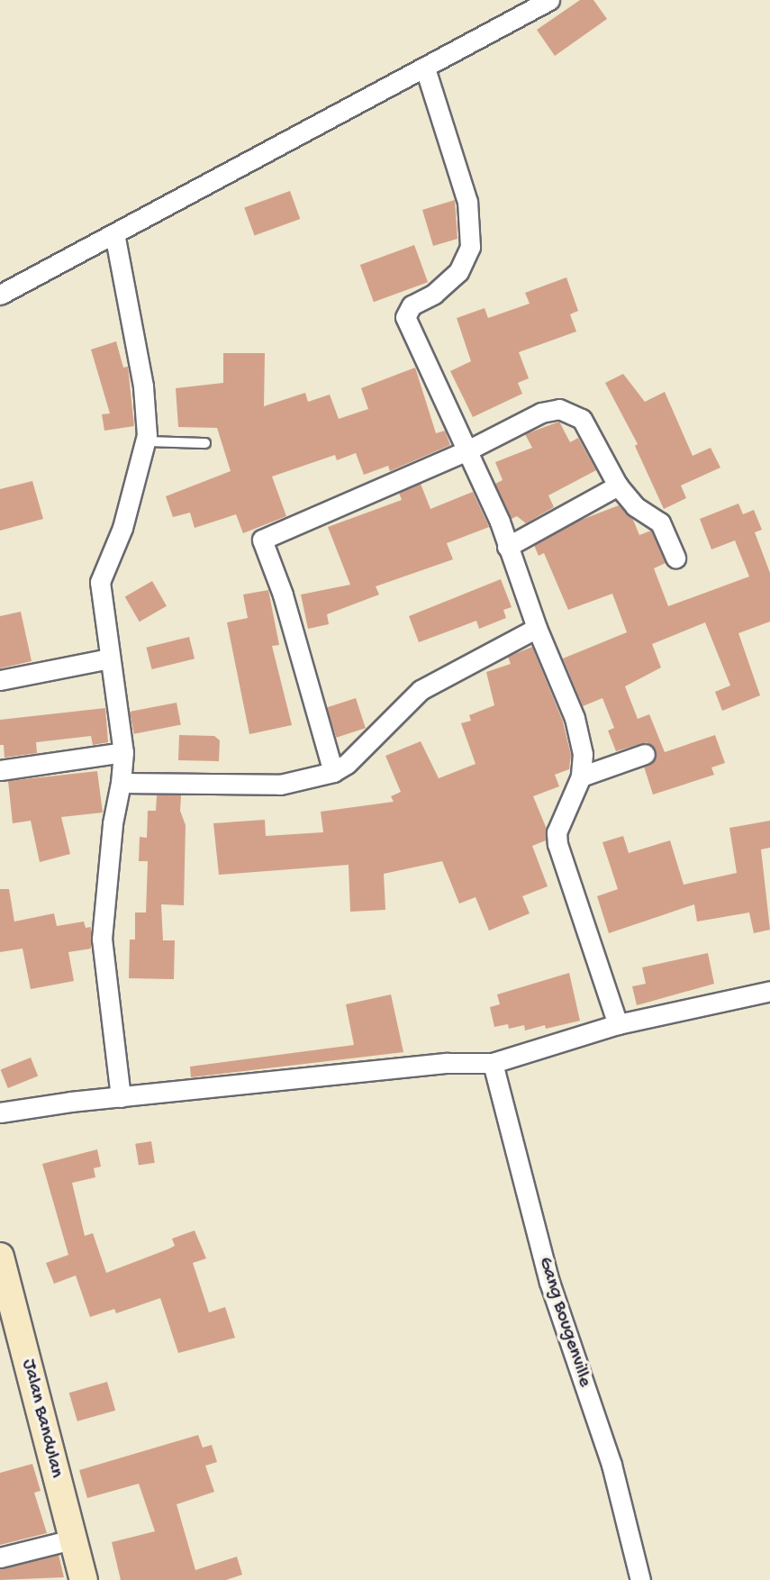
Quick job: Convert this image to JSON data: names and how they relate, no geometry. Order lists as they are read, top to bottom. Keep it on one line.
{"streets":{"street":["Gang Bougenville","Jalan Bandulan"]}}
